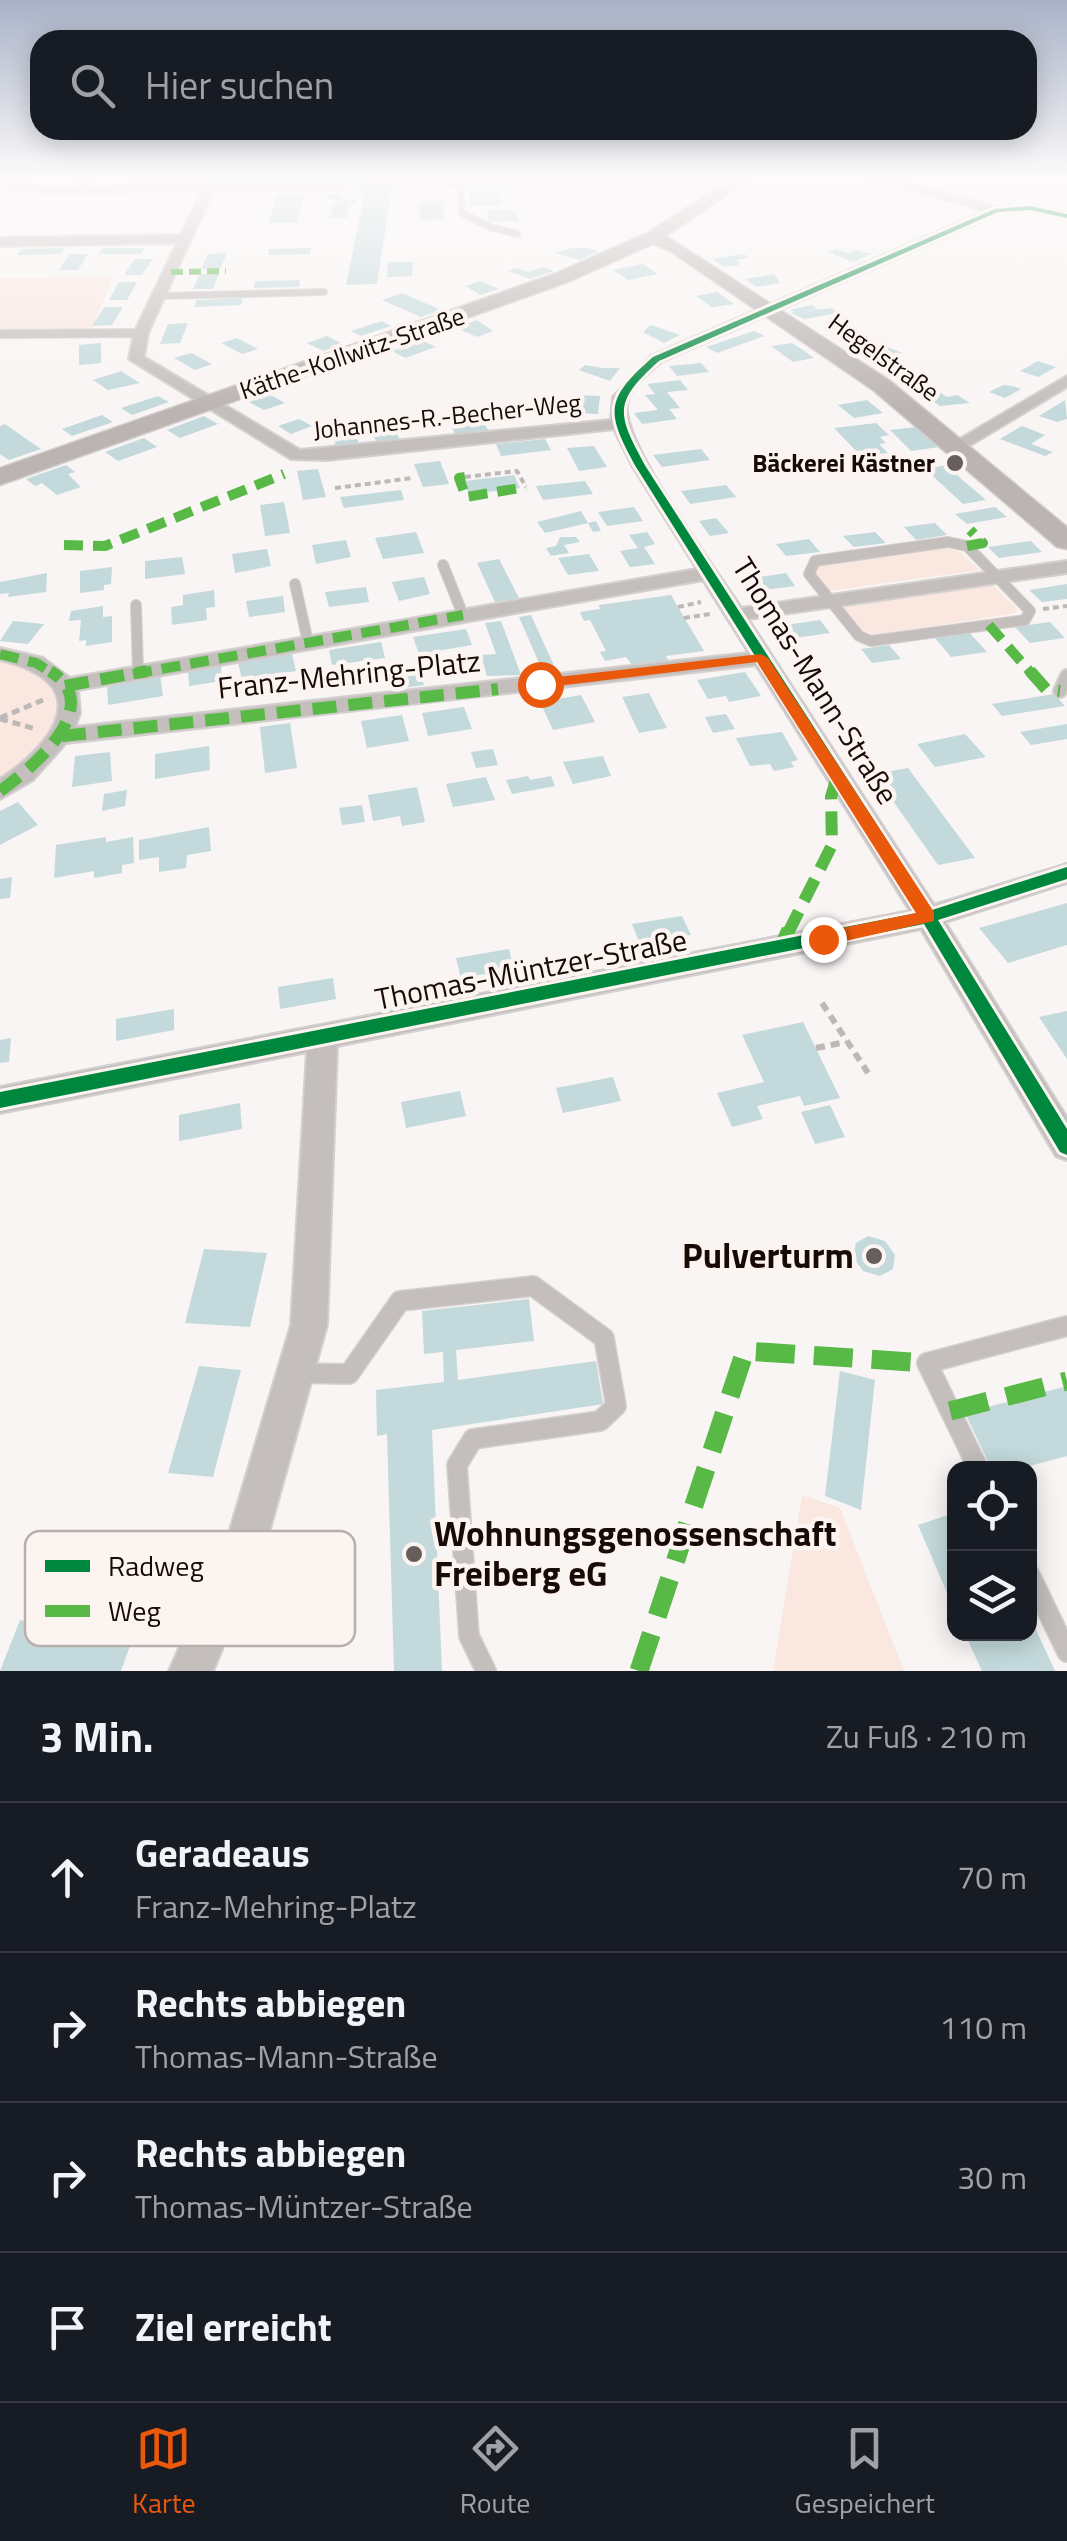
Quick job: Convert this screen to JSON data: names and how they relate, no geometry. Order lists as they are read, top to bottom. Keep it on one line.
{"streets":{"street":["Käthe-Kollwitz-Straße","Hegelstraße","Johannes-R.-Becher-Weg","Franz-Mehring-Platz","Thomas-Mann-Straße","Thomas-Müntzer-Straße"]},"crossings":[["Käthe-Kollwitz-Straße","Johannes-R.-Becher-Weg"],["Johannes-R.-Becher-Weg","Thomas-Mann-Straße"],["Franz-Mehring-Platz","Thomas-Mann-Straße"],["Thomas-Mann-Straße","Thomas-Müntzer-Straße"]],"places":["Bäckerei Kästner","Pulverturm","Wohnungsgenossenschaft Freiberg eG"],"legend":["Radweg","Weg"],"page":{"search":"Hier suchen","heading":["3 Min.","Zu Fuß · 210 m"],"list":[["Geradeaus","Franz-Mehring-Platz","70 m"],["Rechts abbiegen","Thomas-Mann-Straße","110 m"],["Rechts abbiegen","Thomas-Müntzer-Straße","30 m"],"Ziel erreicht"],"nav":["Karte","Route","Gespeichert"]}}
